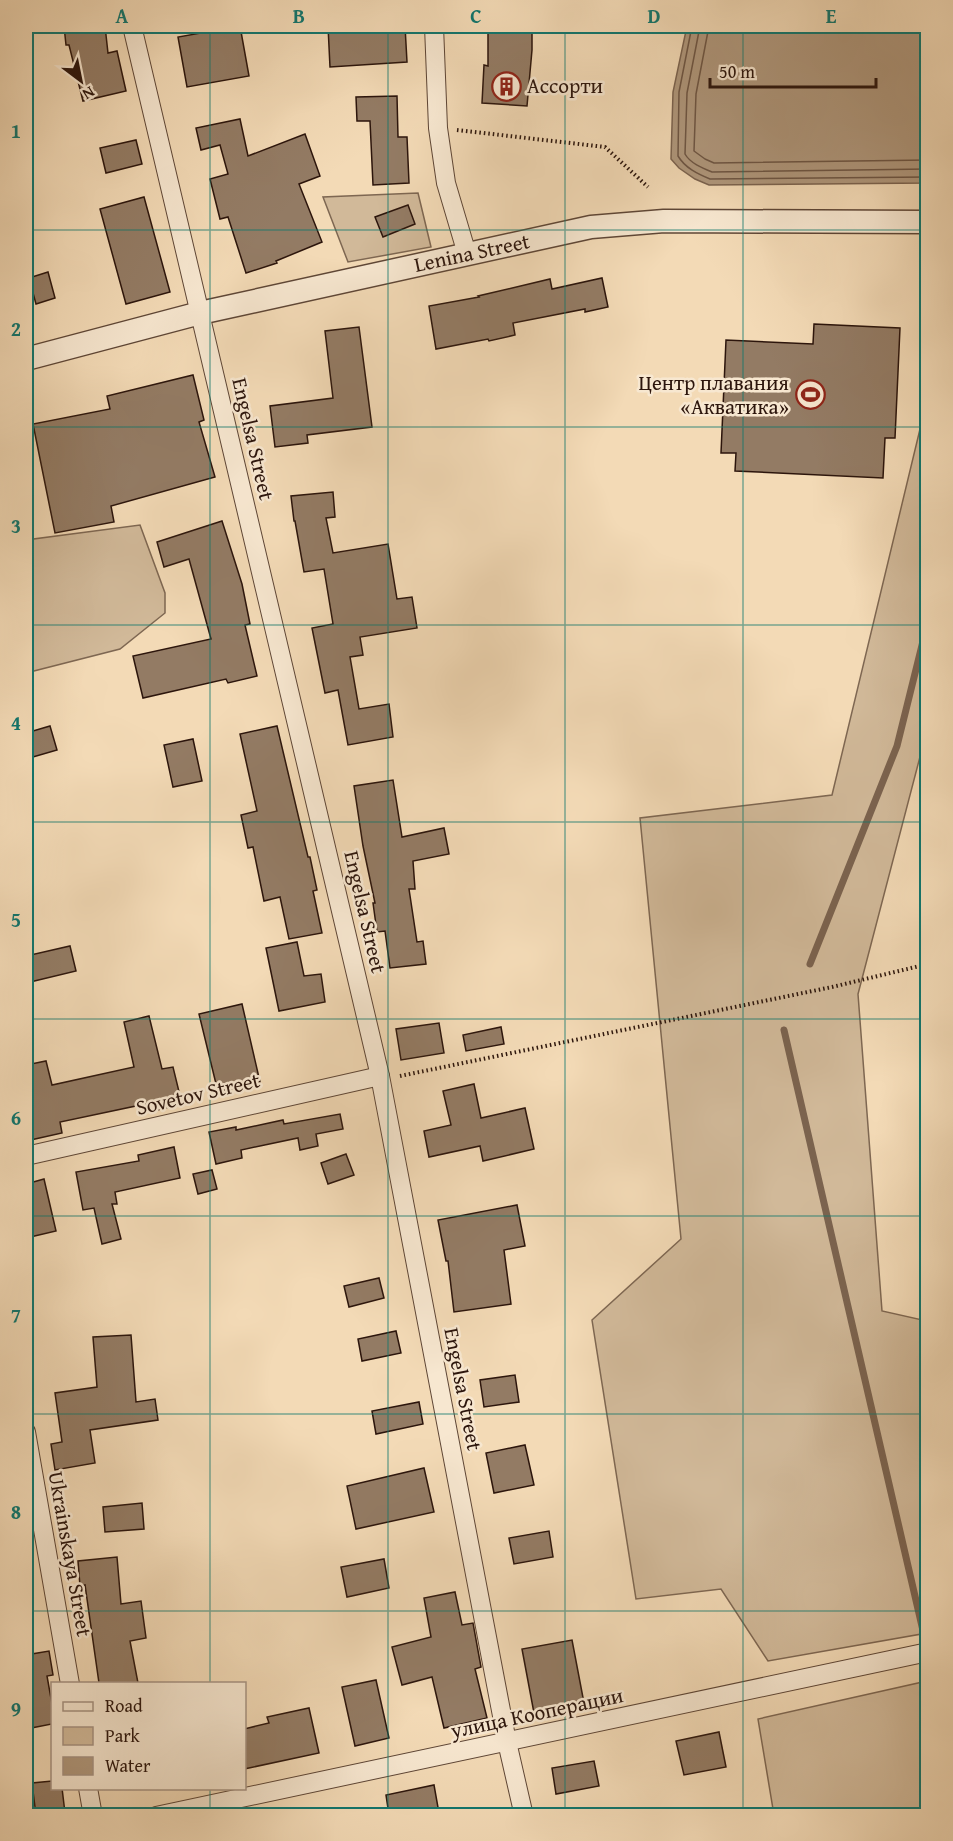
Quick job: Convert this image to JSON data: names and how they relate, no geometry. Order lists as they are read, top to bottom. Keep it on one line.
{"streets":{"street":["Lenina Street","Engelsa Street","Sovetov Street","Ukrainskaya Street","улица Кооперации"]},"crossings":[["Lenina Street","Engelsa Street"],["Engelsa Street","Sovetov Street"],["Engelsa Street","улица Кооперации"]],"places":{"building":["Ассорти"],"sports":["Центр плавания «Акватика»"]},"legend":["Road","Park","Water"],"scale_bar":"50 m","north":"bottom right","grid":{"columns":["A","B","C","D","E"],"rows":["1","2","3","4","5","6","7","8","9"]}}
